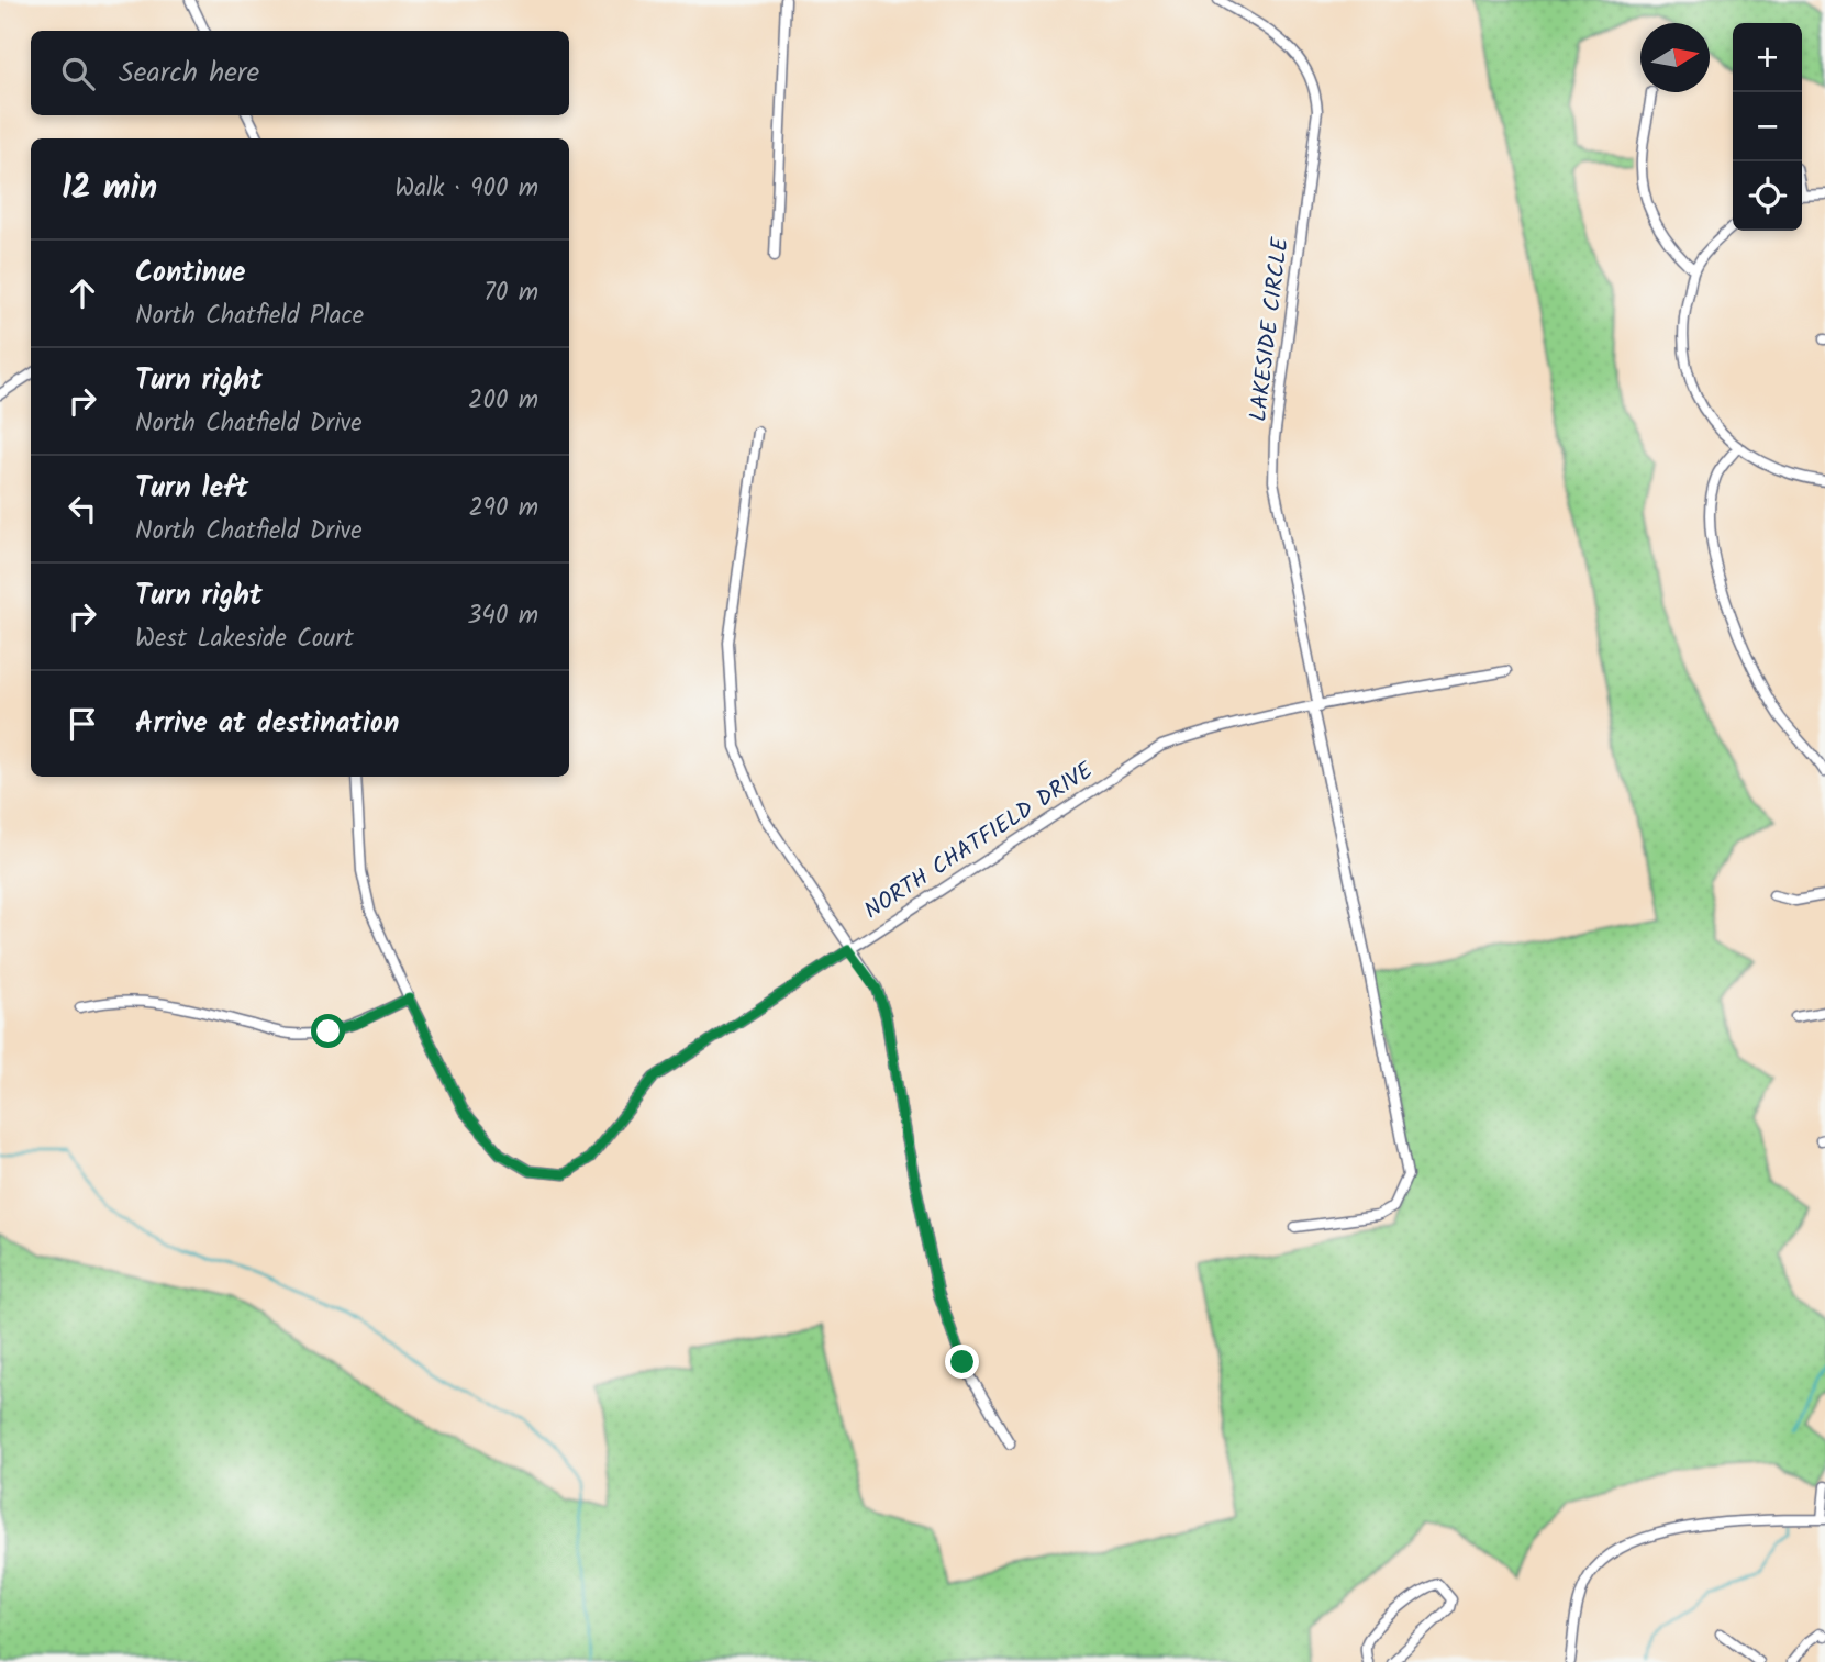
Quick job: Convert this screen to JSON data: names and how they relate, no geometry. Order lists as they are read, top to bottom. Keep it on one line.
{"streets":{"street":["LAKESIDE CIRCLE","NORTH CHATFIELD DRIVE"]},"crossings":[["LAKESIDE CIRCLE","NORTH CHATFIELD DRIVE"]],"north":"right","page":{"map_buttons":["+","−"],"search":"Search here","heading":["12 min","Walk · 900 m"],"list":[["Continue","North Chatfield Place","70 m"],["Turn right","North Chatfield Drive","200 m"],["Turn left","North Chatfield Drive","290 m"],["Turn right","West Lakeside Court","340 m"],"Arrive at destination"]}}
